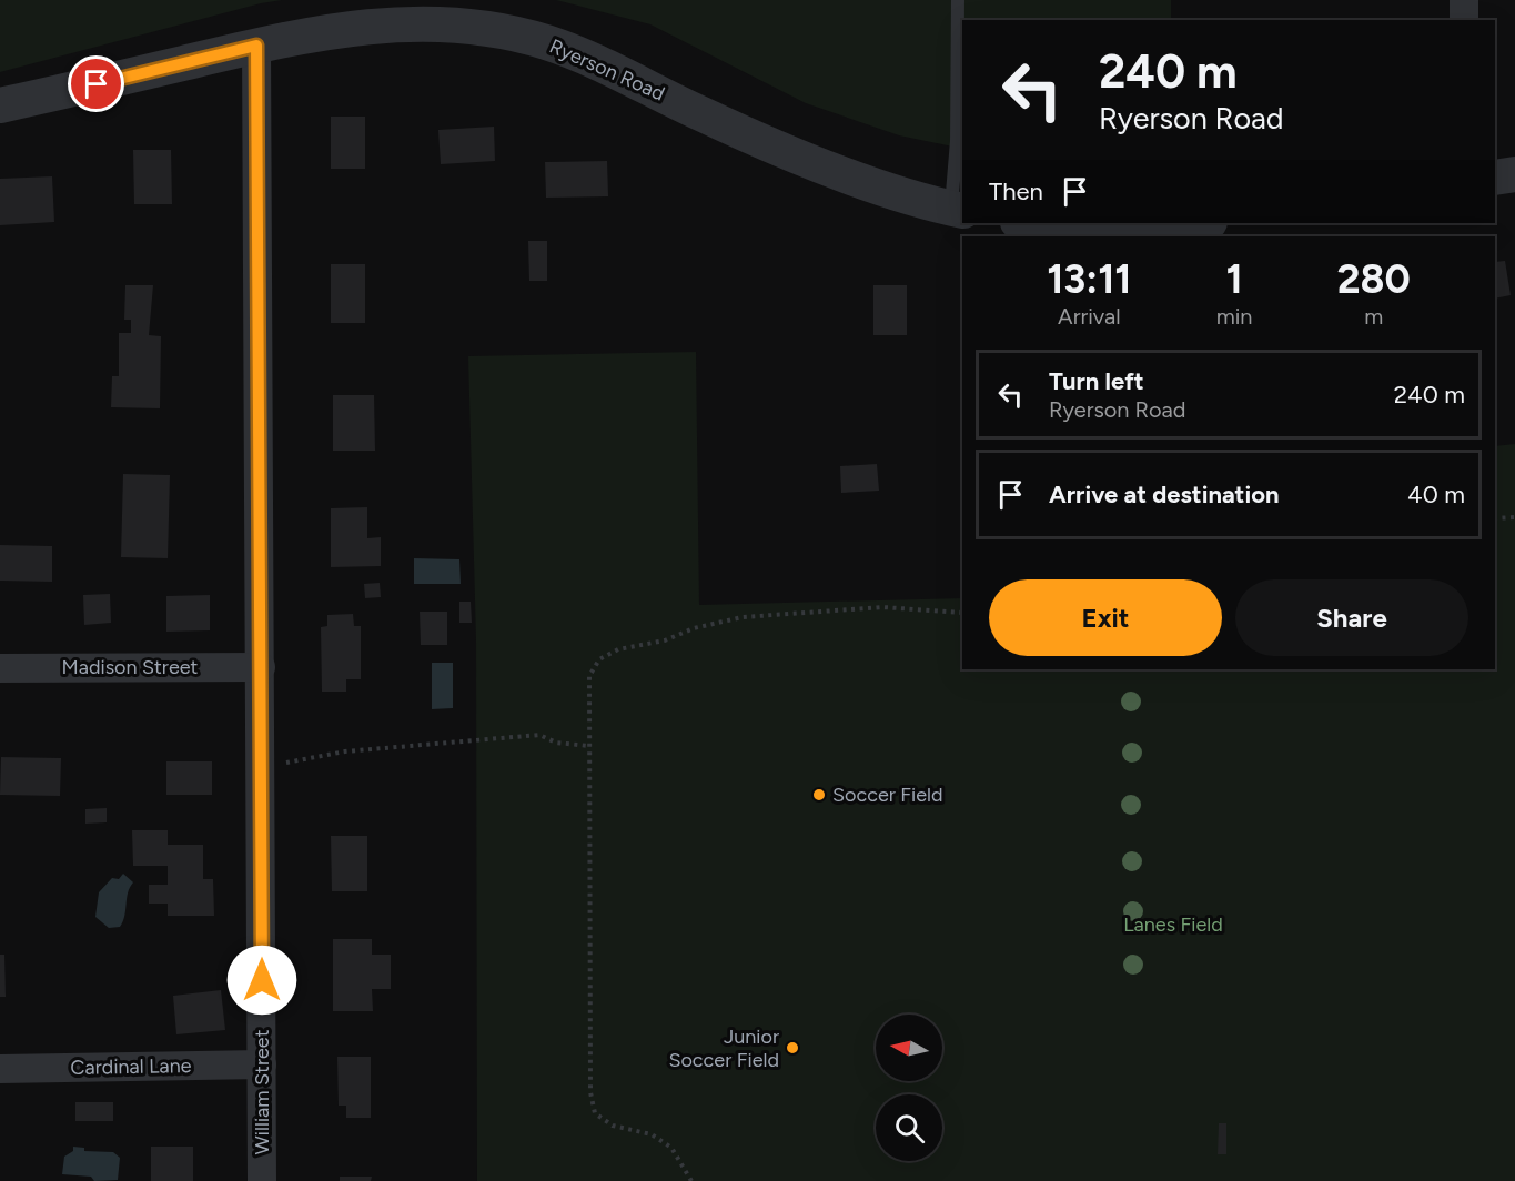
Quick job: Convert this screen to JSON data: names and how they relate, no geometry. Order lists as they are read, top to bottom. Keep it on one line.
{"streets":{"street":["Ryerson Road","Madison Street","Cardinal Lane","William Street"]},"crossings":[["Ryerson Road","William Street"],["Madison Street","William Street"],["Cardinal Lane","William Street"]],"parks":["Lanes Field"],"places":["Soccer Field","Junior Soccer Field"],"north":"left","page":{"turn":["240 m","Ryerson Road"],"then":"Then","eta":["13:11","Arrival","1","min","280","m"],"list":[{"name":"Turn left","note":"Ryerson Road","value":"240 m"},{"name":"Arrive at destination","value":"40 m"}],"buttons":["Exit","Share"]}}
